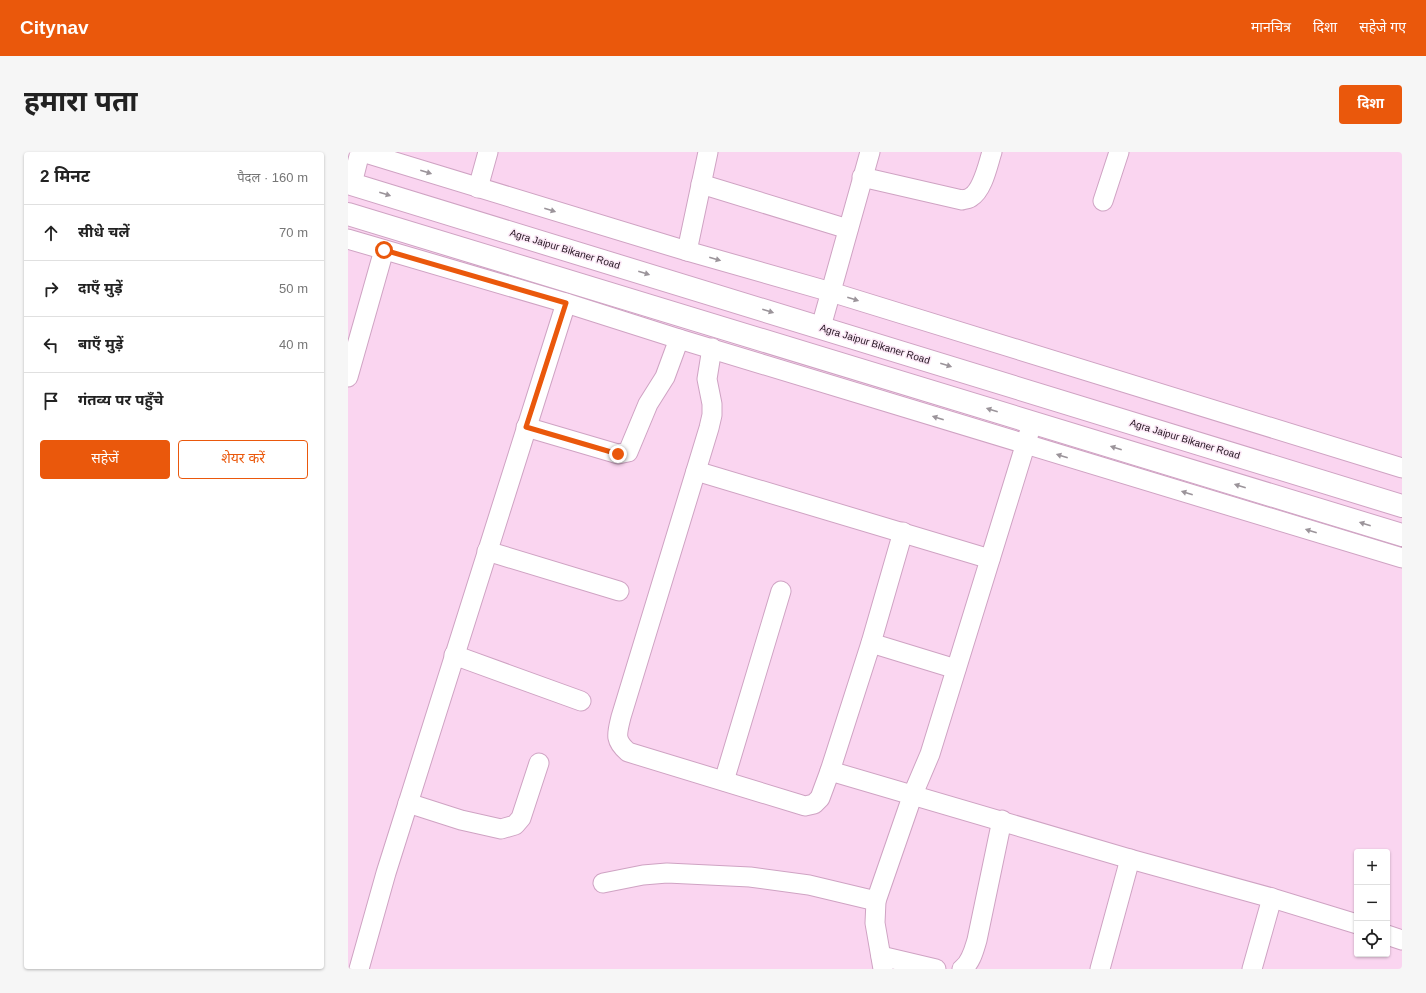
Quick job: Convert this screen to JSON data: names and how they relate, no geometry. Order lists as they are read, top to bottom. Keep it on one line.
{"streets":{"highway":["Agra Jaipur Bikaner Road"]},"page":{"header":"Citynav","nav":["मानचित्र","दिशा","सहेजे गए"],"buttons":["दिशा",["सहेजें","शेयर करें"]],"title":"हमारा पता","heading":["2 मिनट","पैदल · 160 m"],"list":[["सीधे चलें","70 m"],["दाएँ मुड़ें","50 m"],["बाएँ मुड़ें","40 m"],"गंतव्य पर पहुँचे"],"map_buttons":["+","−"]}}
